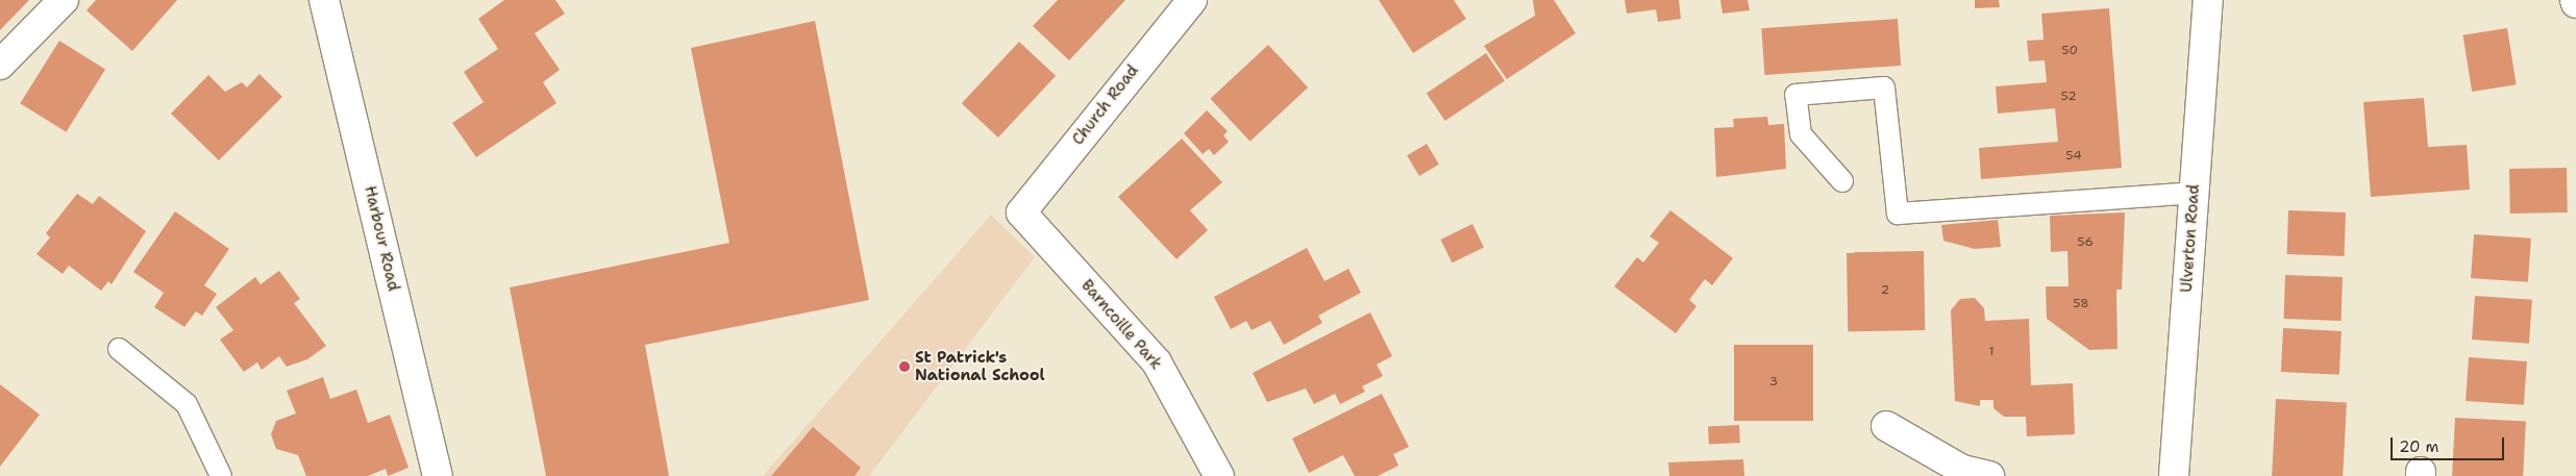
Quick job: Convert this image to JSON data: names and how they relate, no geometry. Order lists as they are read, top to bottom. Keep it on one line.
{"streets":{"street":["Church Road","Harbour Road","Ulverton Road","Barncoille Park"]},"crossings":[["Church Road","Barncoille Park"]],"places":["St Patrick's National School"],"house_numbers":["50","52","54","56","2","58","1","3"],"scale_bar":"20 m"}
